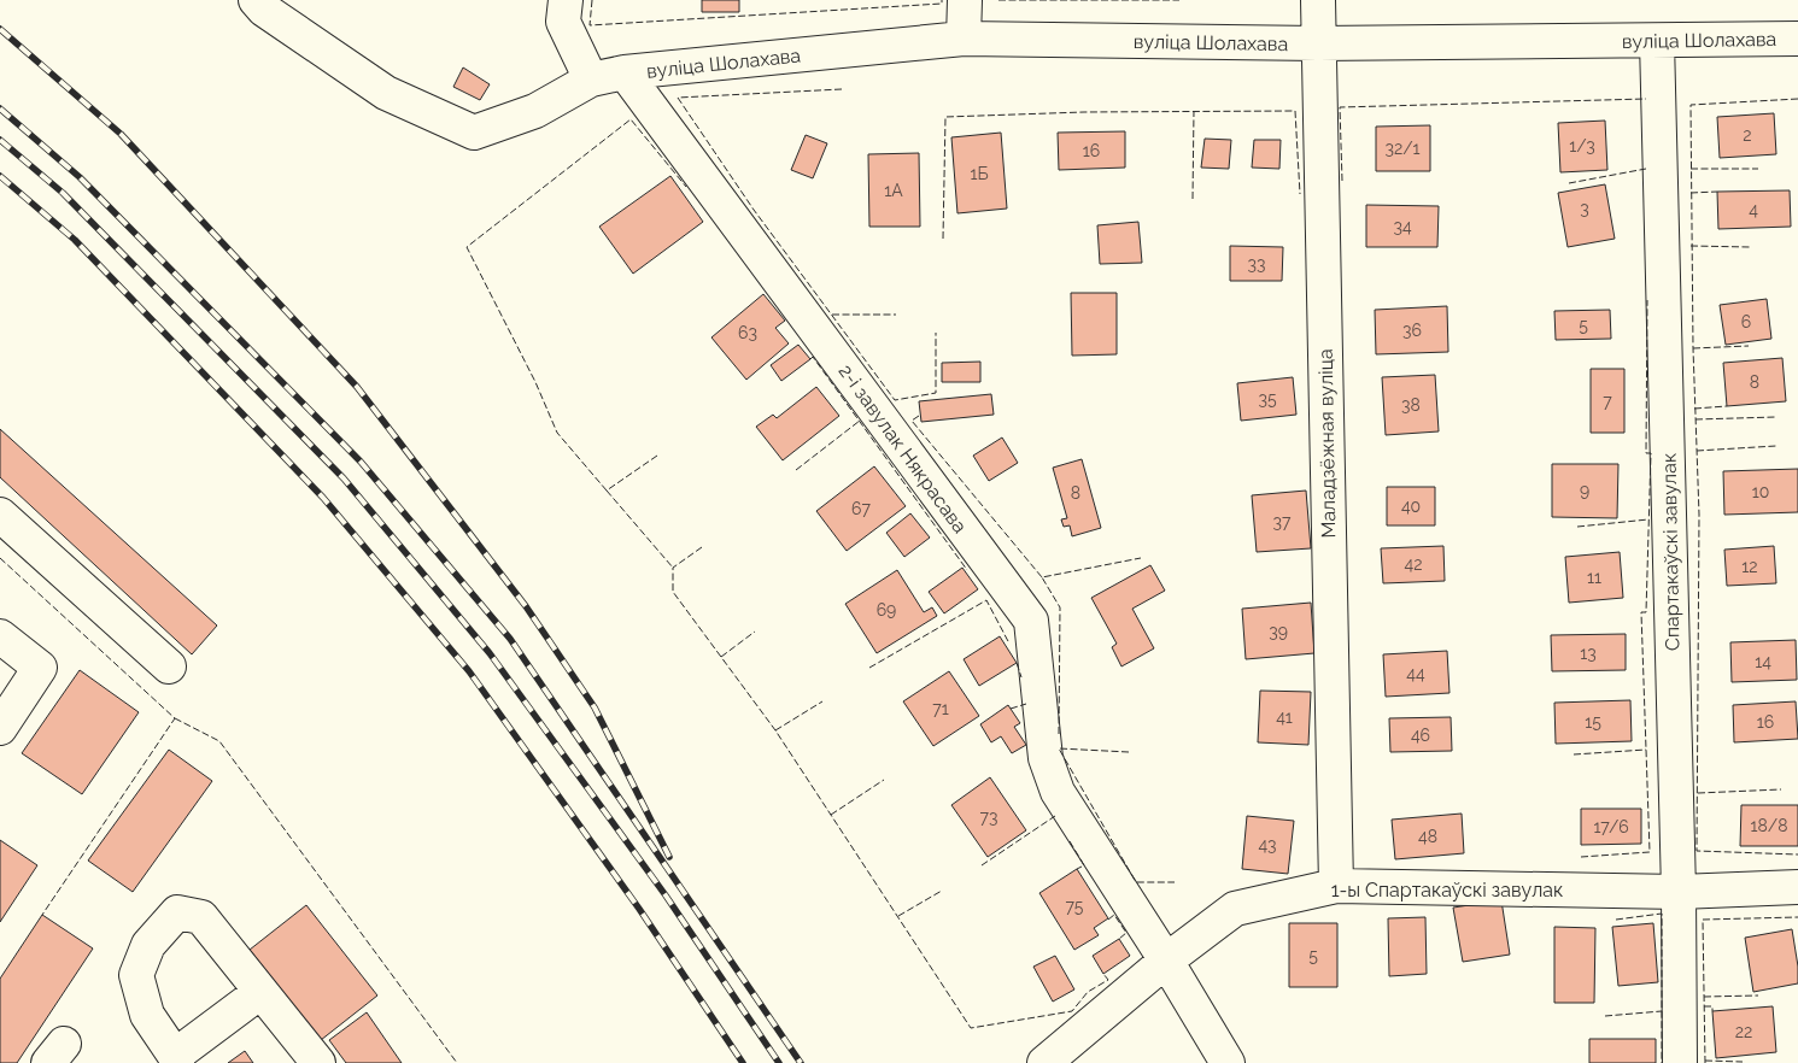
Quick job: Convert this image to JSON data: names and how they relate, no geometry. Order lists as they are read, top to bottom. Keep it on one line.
{"streets":{"street":["вуліца Шолахава","Маладзёжная вуліца","2-і завулак Някрасава","Спартакаўскі завулак","1-ы Спартакаўскі завулак"]},"crossings":[["вуліца Шолахава","Маладзёжная вуліца"],["вуліца Шолахава","2-і завулак Някрасава"],["вуліца Шолахава","Спартакаўскі завулак"],["Маладзёжная вуліца","1-ы Спартакаўскі завулак"],["2-і завулак Някрасава","1-ы Спартакаўскі завулак"],["Спартакаўскі завулак","1-ы Спартакаўскі завулак"]],"house_numbers":["2","1/3","32/1","16","1Б","1А","3","4","34","33","6","5","36","63","8","35","7","38","9","10","8","40","67","37","42","12","11","69","39","13","14","44","71","41","15","16","46","73","18/8","17/6","48","43","75","5","22"]}
